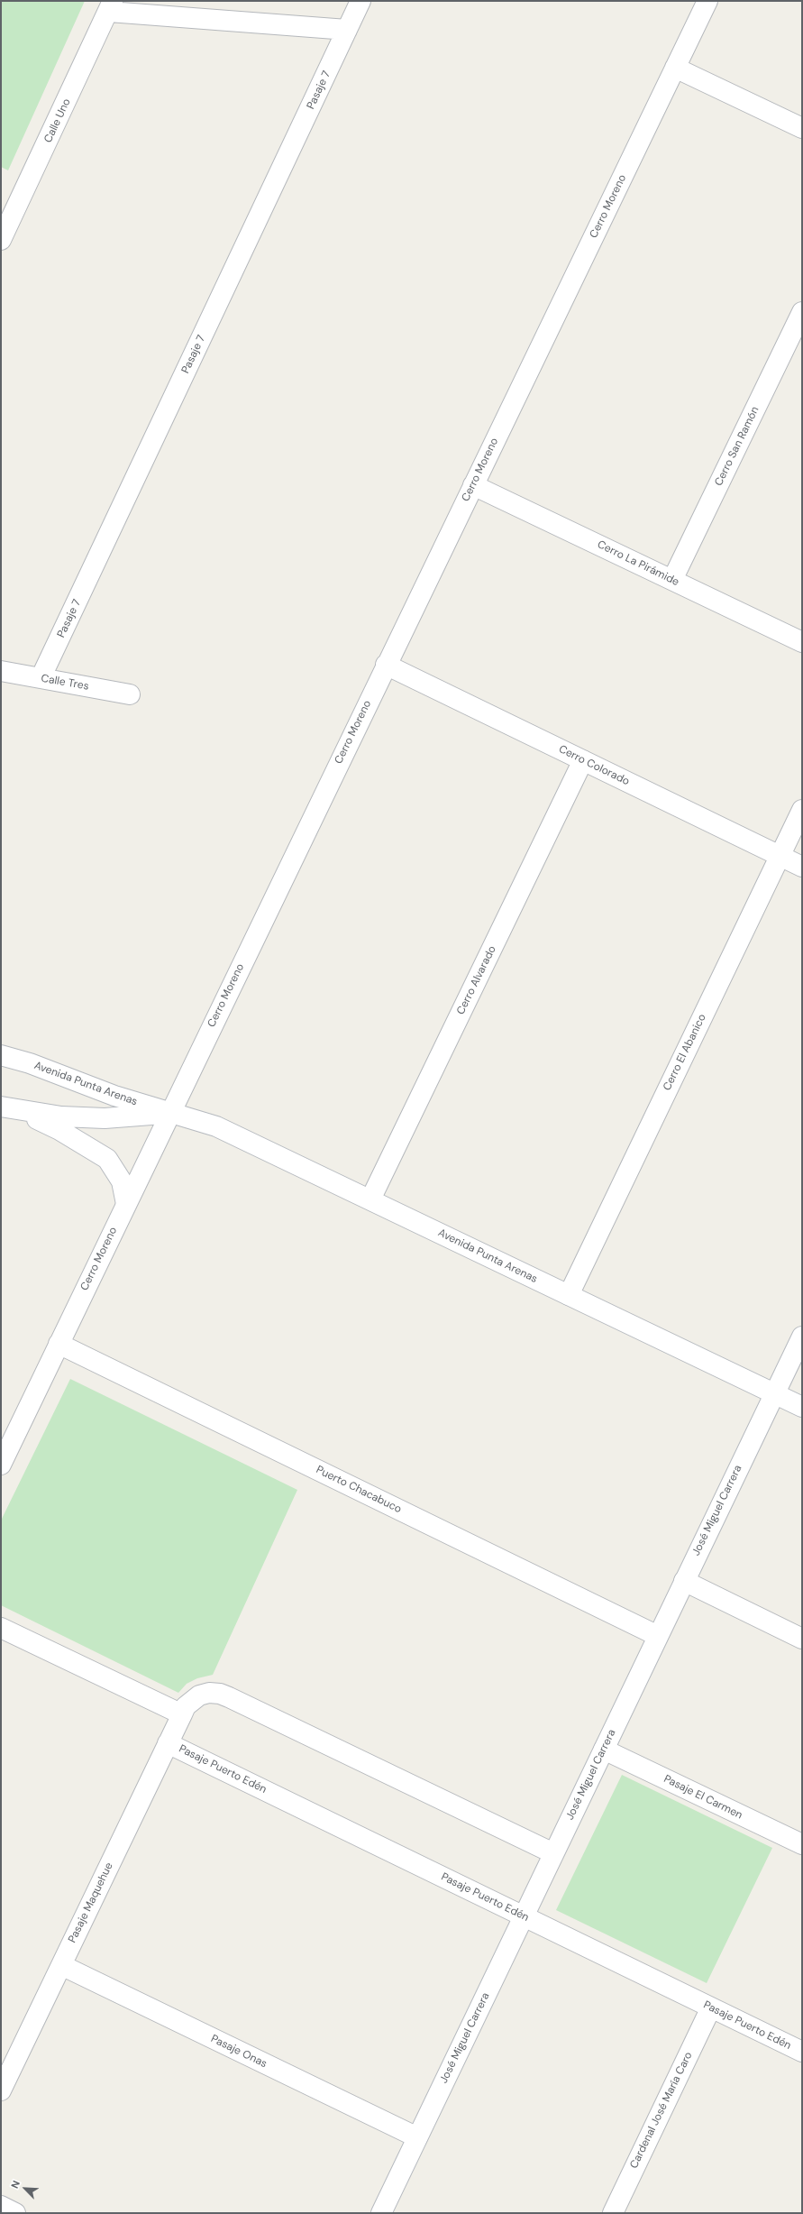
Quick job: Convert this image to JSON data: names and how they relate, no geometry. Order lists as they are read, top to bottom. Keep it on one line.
{"streets":{"street":["Pasaje 7","Calle Uno","Cerro Moreno","Cerro San Ramón","Cerro La Pirámide","Calle Tres","Cerro Colorado","Cerro Alvarado","Cerro El Abanico","Avenida Punta Arenas","Puerto Chacabuco","José Miguel Carrera","Pasaje Puerto Edén","Pasaje El Carmen","Pasaje Maquehue","Pasaje Onas","Cardenal José María Caro"]},"crossings":[["Pasaje 7","Calle Tres"],["Cerro Moreno","Cerro La Pirámide"],["Cerro Moreno","Cerro Colorado"],["Cerro Moreno","Avenida Punta Arenas"],["Cerro Moreno","Puerto Chacabuco"],["Cerro San Ramón","Cerro La Pirámide"],["Cerro Colorado","Cerro Alvarado"],["Cerro Colorado","Cerro El Abanico"],["Cerro Alvarado","Avenida Punta Arenas"],["Cerro El Abanico","Avenida Punta Arenas"],["Avenida Punta Arenas","José Miguel Carrera"],["Puerto Chacabuco","José Miguel Carrera"],["José Miguel Carrera","Pasaje Puerto Edén"],["José Miguel Carrera","Pasaje El Carmen"],["José Miguel Carrera","Pasaje Onas"],["Pasaje Puerto Edén","Pasaje Maquehue"],["Pasaje Puerto Edén","Cardenal José María Caro"],["Pasaje Maquehue","Pasaje Onas"]],"north":"top left"}
